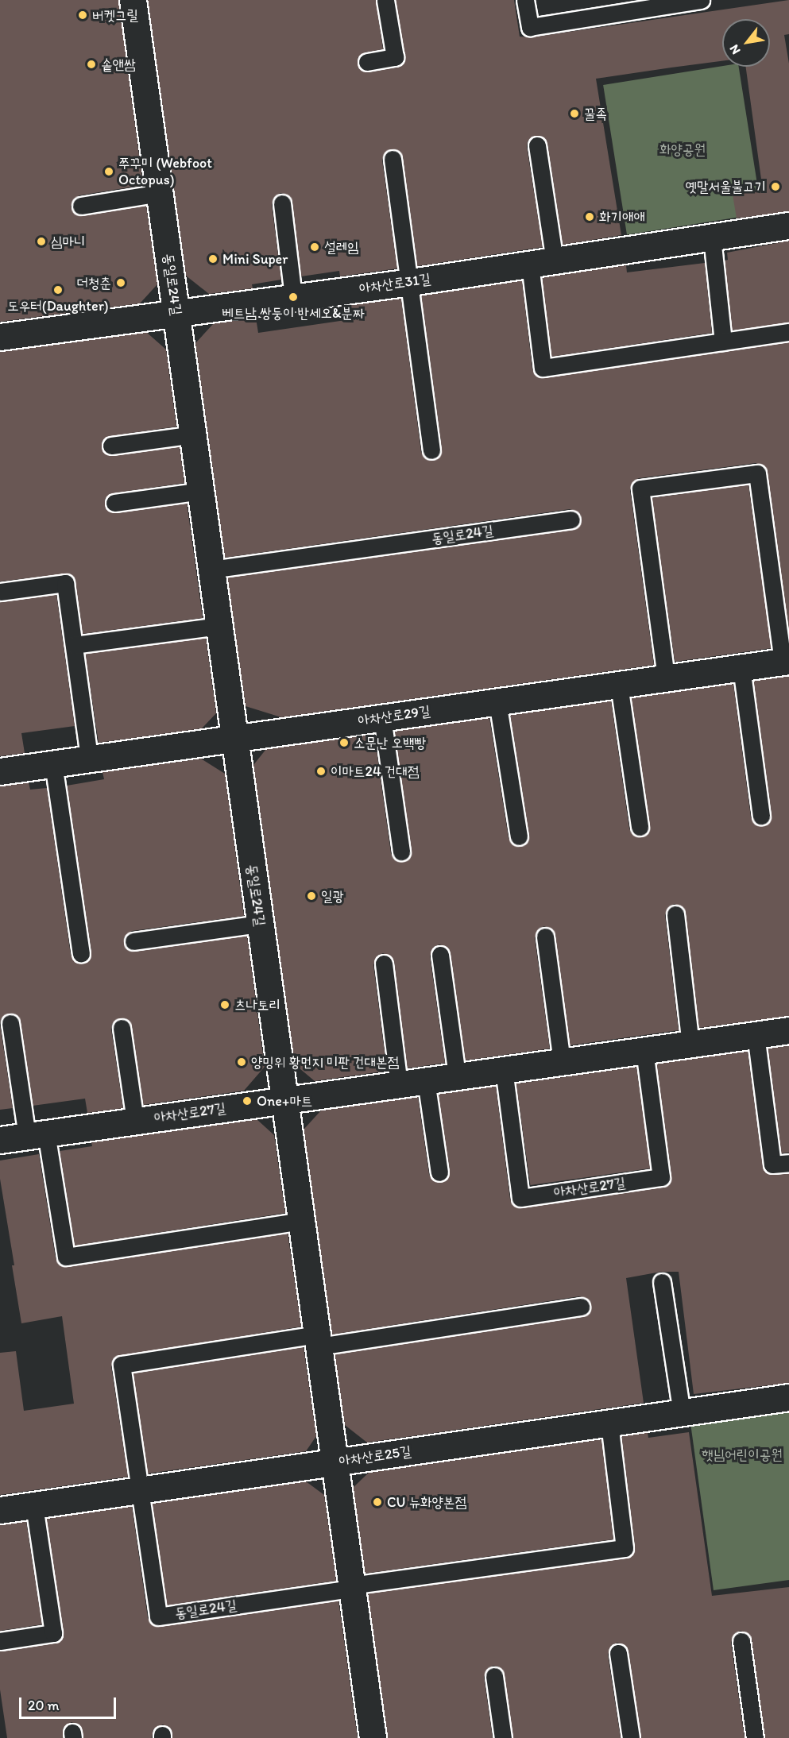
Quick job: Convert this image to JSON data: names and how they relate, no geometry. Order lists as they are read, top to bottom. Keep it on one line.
{"streets":{"street":["아차산로31길","동일로24길","아차산로29길","아차산로27길","아차산로25길"]},"crossings":[["아차산로31길","동일로24길"],["동일로24길","아차산로29길"],["동일로24길","아차산로27길"],["동일로24길","아차산로25길"]],"parks":["화양공원","햇님어린이공원"],"places":["버켓그릴","솥앤쌈","꿀족","쭈꾸미 (Webfoot Octopus)","옛말서울불고기","화기애애","심마니","설레임","Mini Super","더청춘","도우터(Daughter)","베트남 쌍둥이 반세오&분짜","소문난 오백빵","이마트24 건대점","일광","츠나토리","양밍위 황먼지 미판 건대본점","One+마트","CU 뉴화양본점"],"scale_bar":"20 m","north":"bottom left"}
